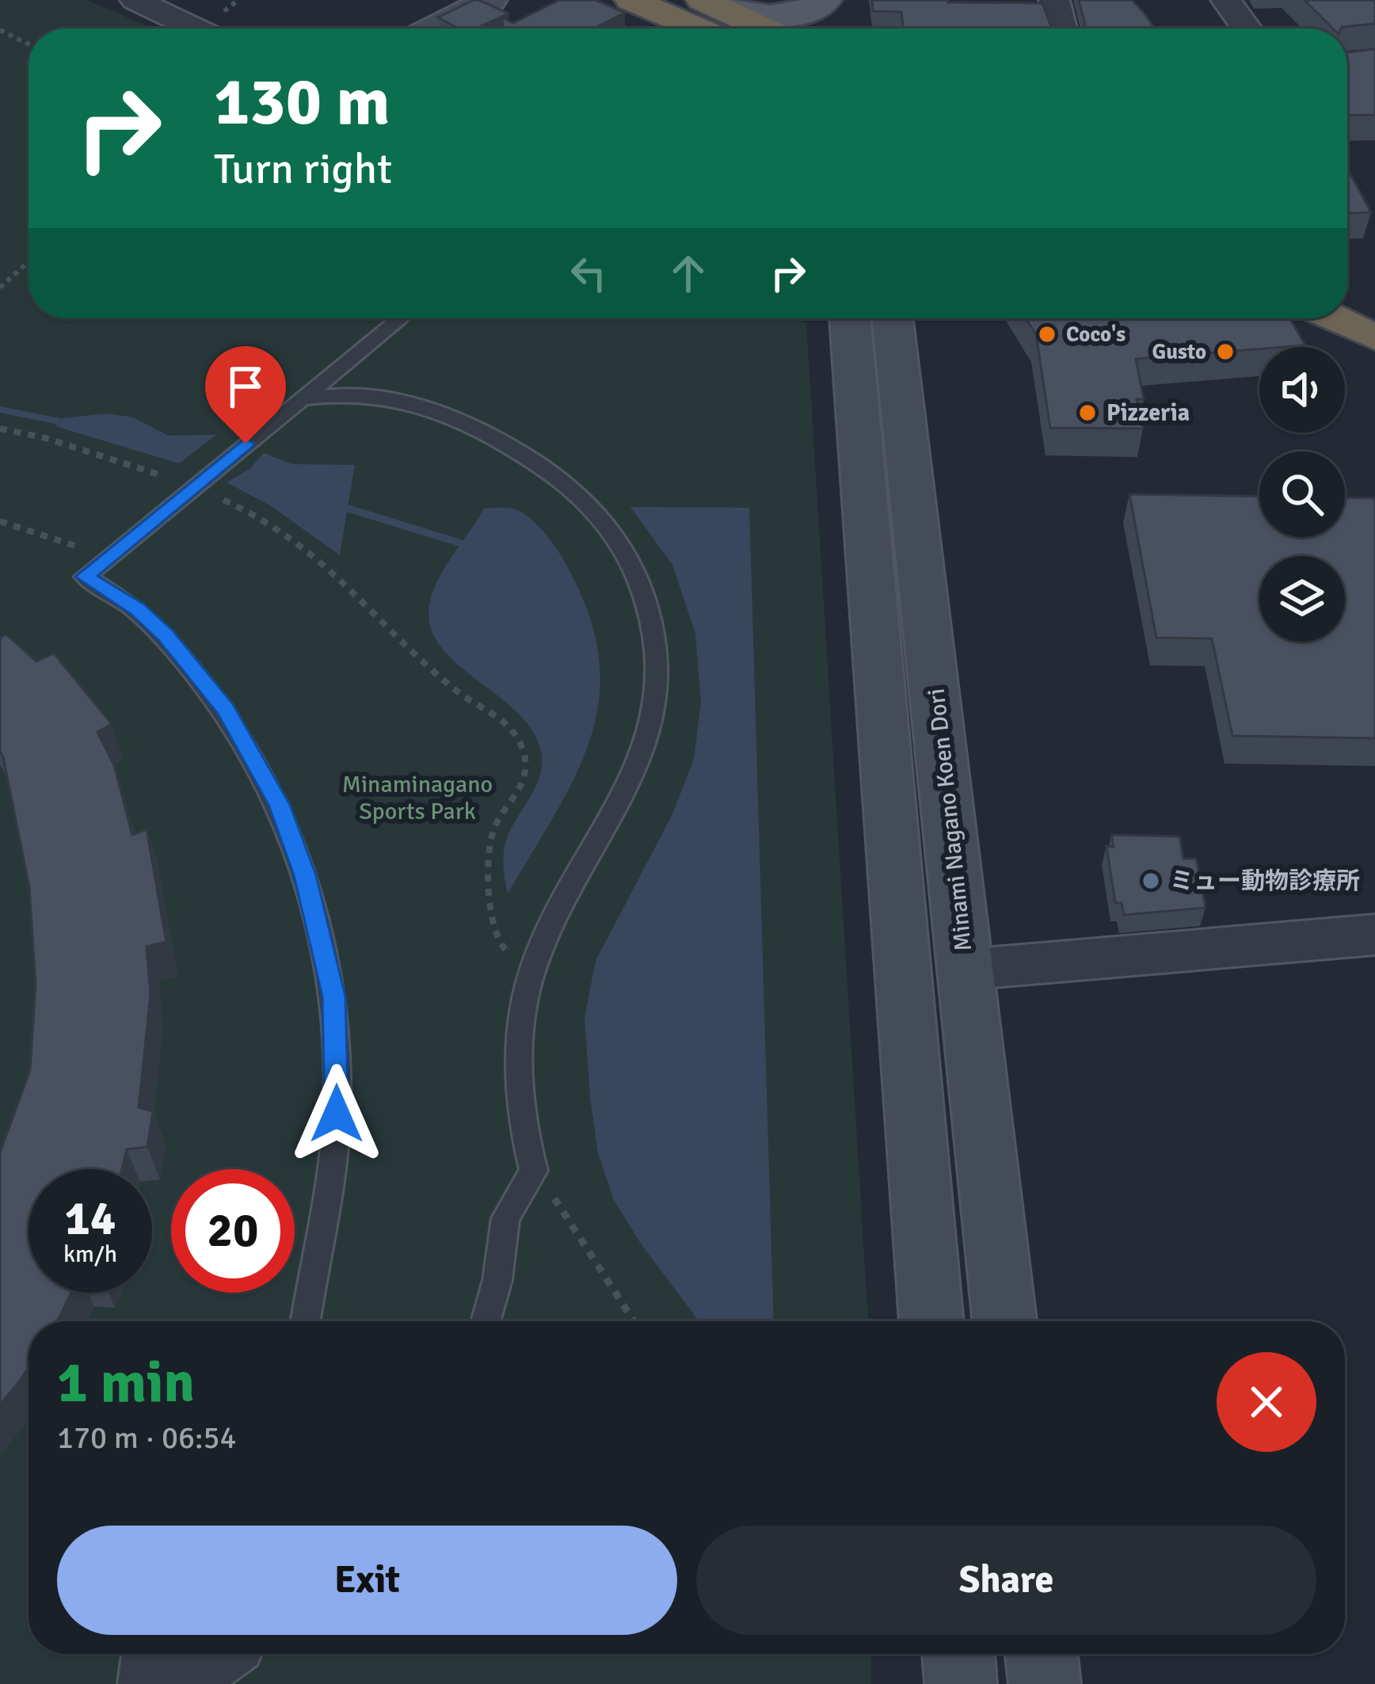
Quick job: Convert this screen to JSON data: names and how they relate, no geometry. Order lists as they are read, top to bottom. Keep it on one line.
{"streets":{"street":["Minami Nagano Koen Dori"]},"parks":["Minaminagano Sports Park"],"places":["Coco's","Gusto","Pizzeria","ミュー動物診療所"],"page":{"turn":["130 m","Turn right"],"speed":"14 km/h","limit":"20","heading":["1 min","170 m · 06:54"],"buttons":["Exit","Share"]}}
